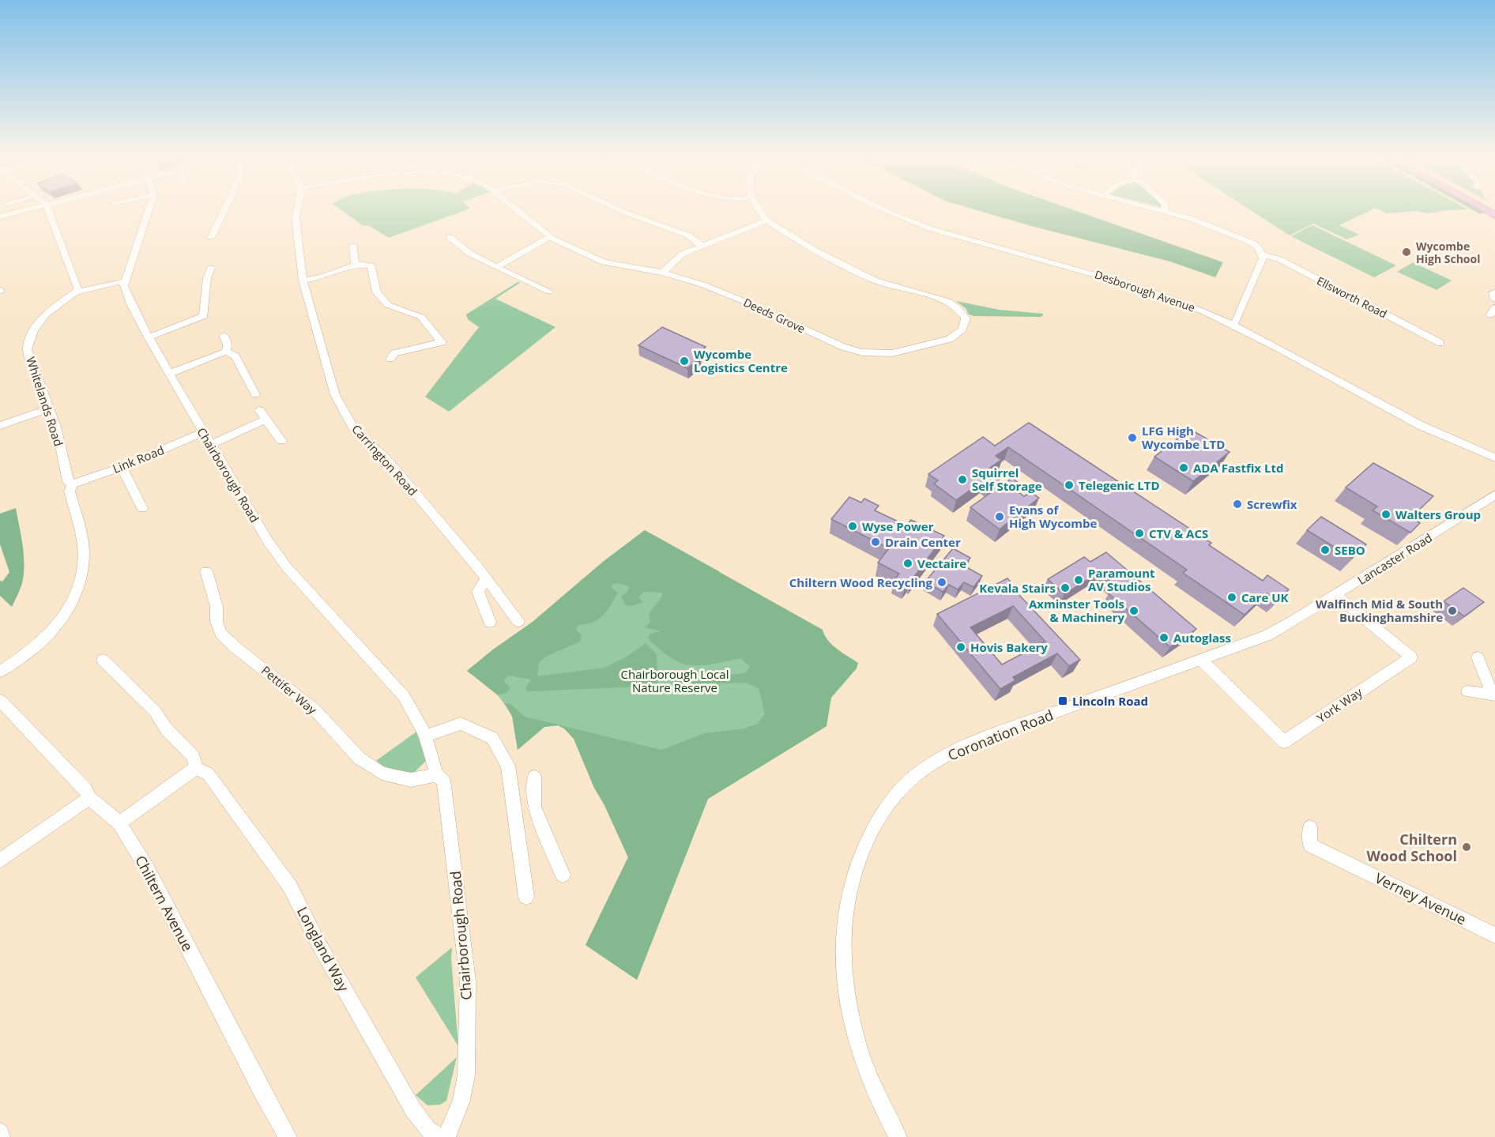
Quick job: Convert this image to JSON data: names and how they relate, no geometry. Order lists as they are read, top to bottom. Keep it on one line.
{"streets":{"street":["Desborough Avenue","Ellsworth Road","Deeds Grove","Whitelands Road","Link Road","Carrington Road","Chairborough Road","Lancaster Road","Pettifer Way","York Way","Coronation Road","Verney Avenue","Chiltern Avenue","Longland Way"]},"crossings":[["Whitelands Road","Link Road"],["Link Road","Chairborough Road"],["Chairborough Road","Pettifer Way"],["Lancaster Road","York Way"],["Lancaster Road","Coronation Road"],["York Way","Coronation Road"]],"parks":["Chairborough Local Nature Reserve"],"places":{"other":["Wycombe High School","Wycombe Logistics Centre","LFG High Wycombe LTD","ADA Fastfix Ltd","Squirrel Self Storage","Telegenic LTD","Screwfix","Walters Group","Evans of High Wycombe","Wyse Power","CTV & ACS","Drain Center","SEBO","Vectaire","Paramount AV Studios","Chiltern Wood Recycling","Kevala Stairs","Care UK","Axminster Tools & Machinery","Walfinch Mid & South Buckinghamshire","Autoglass","Hovis Bakery","Chiltern Wood School"],"transit":["Lincoln Road"]}}
